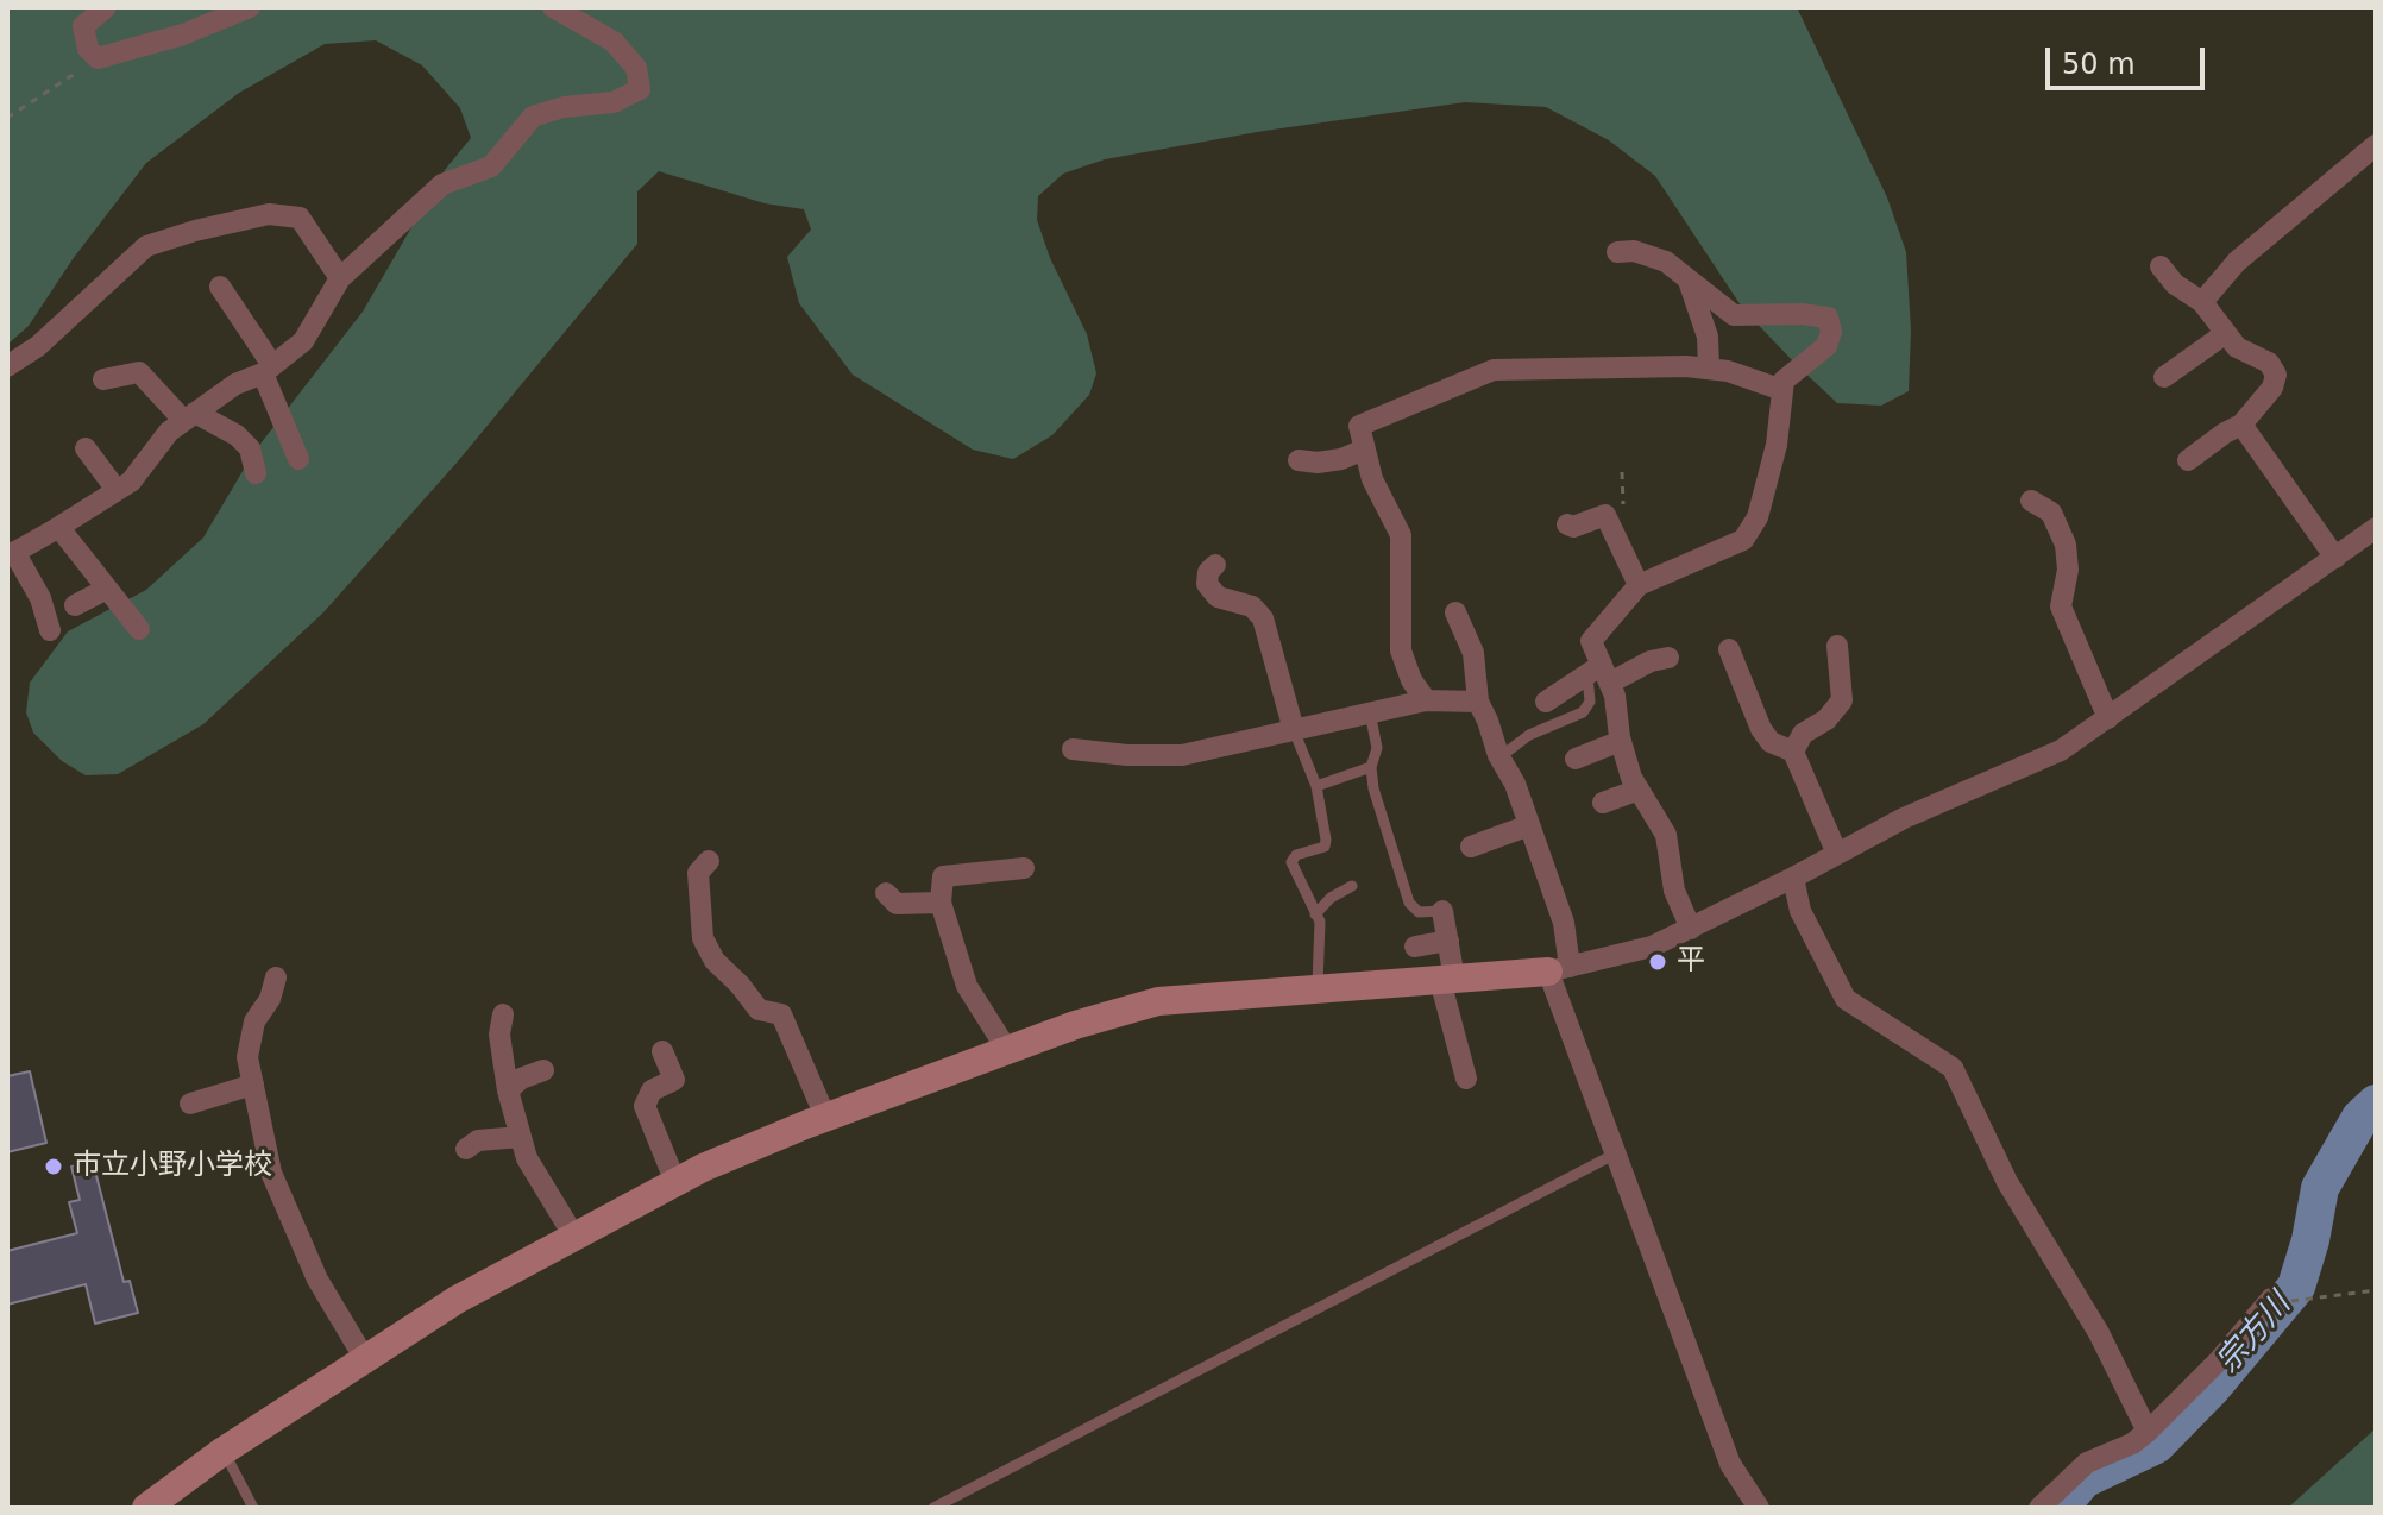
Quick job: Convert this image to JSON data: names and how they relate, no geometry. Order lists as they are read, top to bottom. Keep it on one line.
{"water":["宗方川"],"places":["平","市立小野小学校"],"scale_bar":"50 m"}
